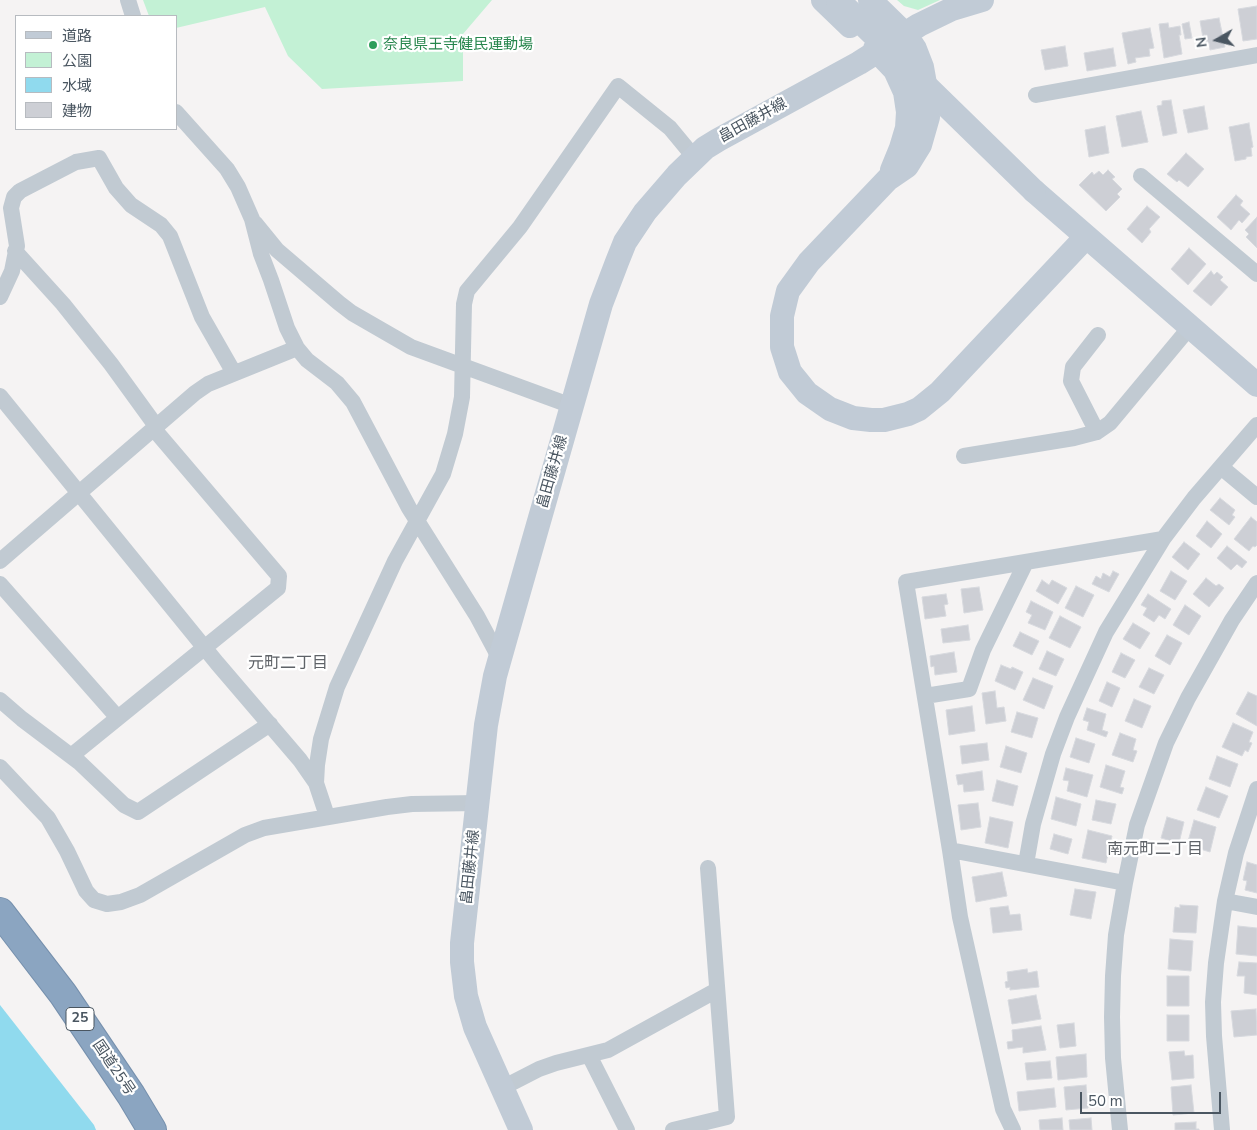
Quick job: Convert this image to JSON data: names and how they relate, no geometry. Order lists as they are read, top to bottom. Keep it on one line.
{"streets":{"highway":["25","国道25号"],"street":["畠田藤井線"]},"districts":["元町二丁目","南元町二丁目"],"places":["奈良県王寺健民運動場"],"legend":["道路","公園","水域","建物"],"scale_bar":"50 m","north":"left"}
